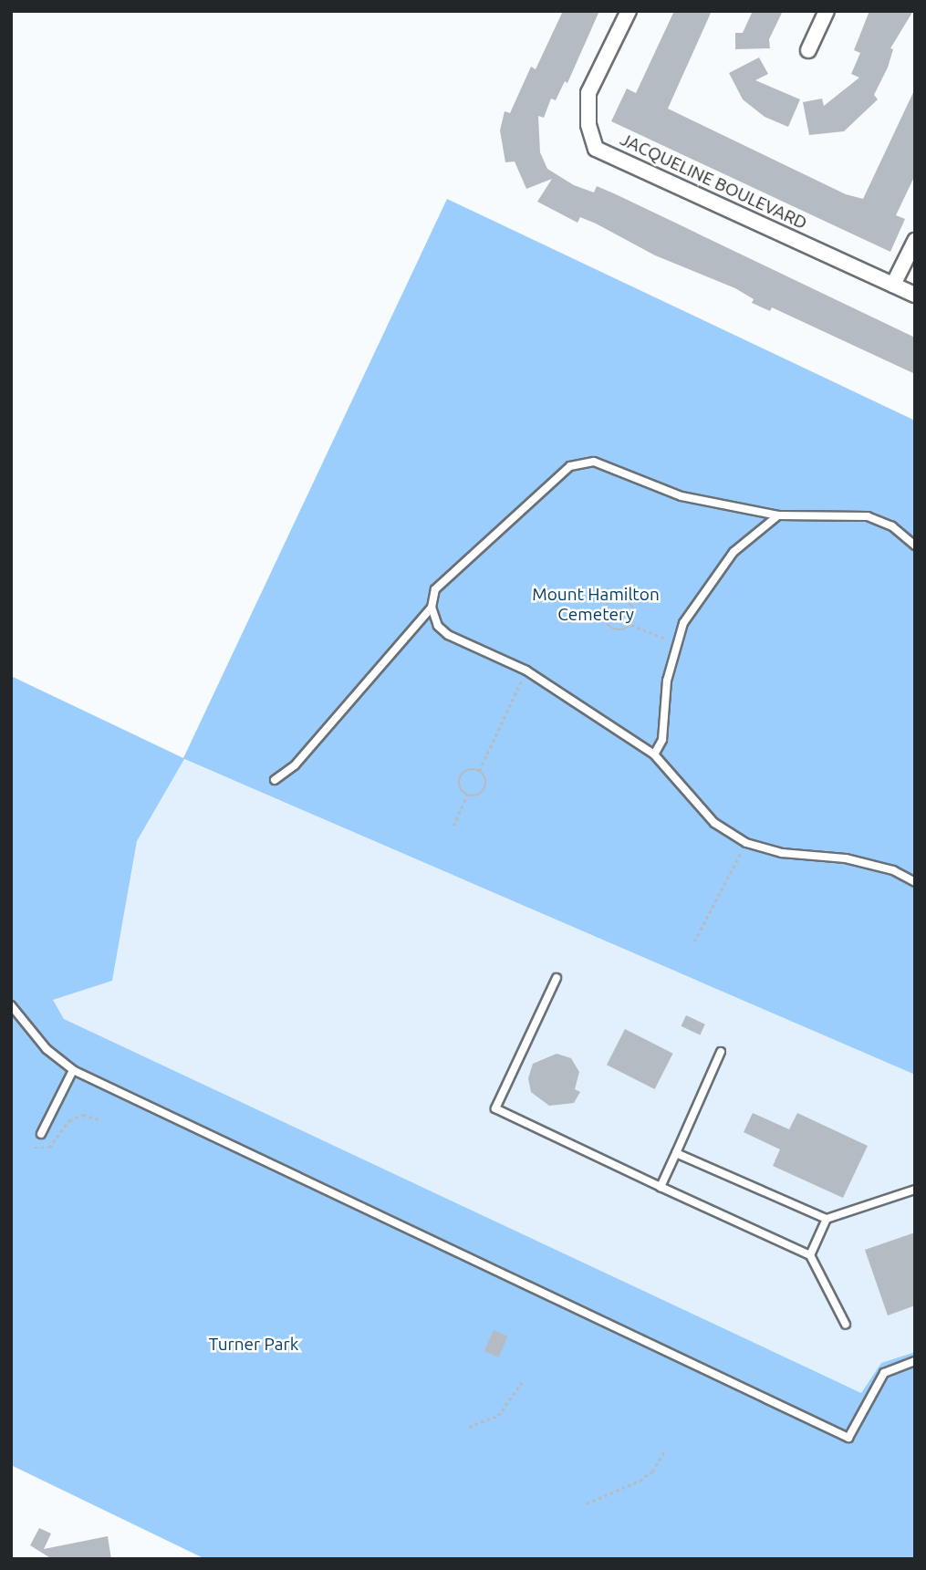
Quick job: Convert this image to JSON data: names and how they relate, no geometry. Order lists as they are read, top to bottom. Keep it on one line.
{"streets":{"street":["JACQUELINE BOULEVARD"]},"parks":["Mount Hamilton Cemetery","Turner Park"]}
